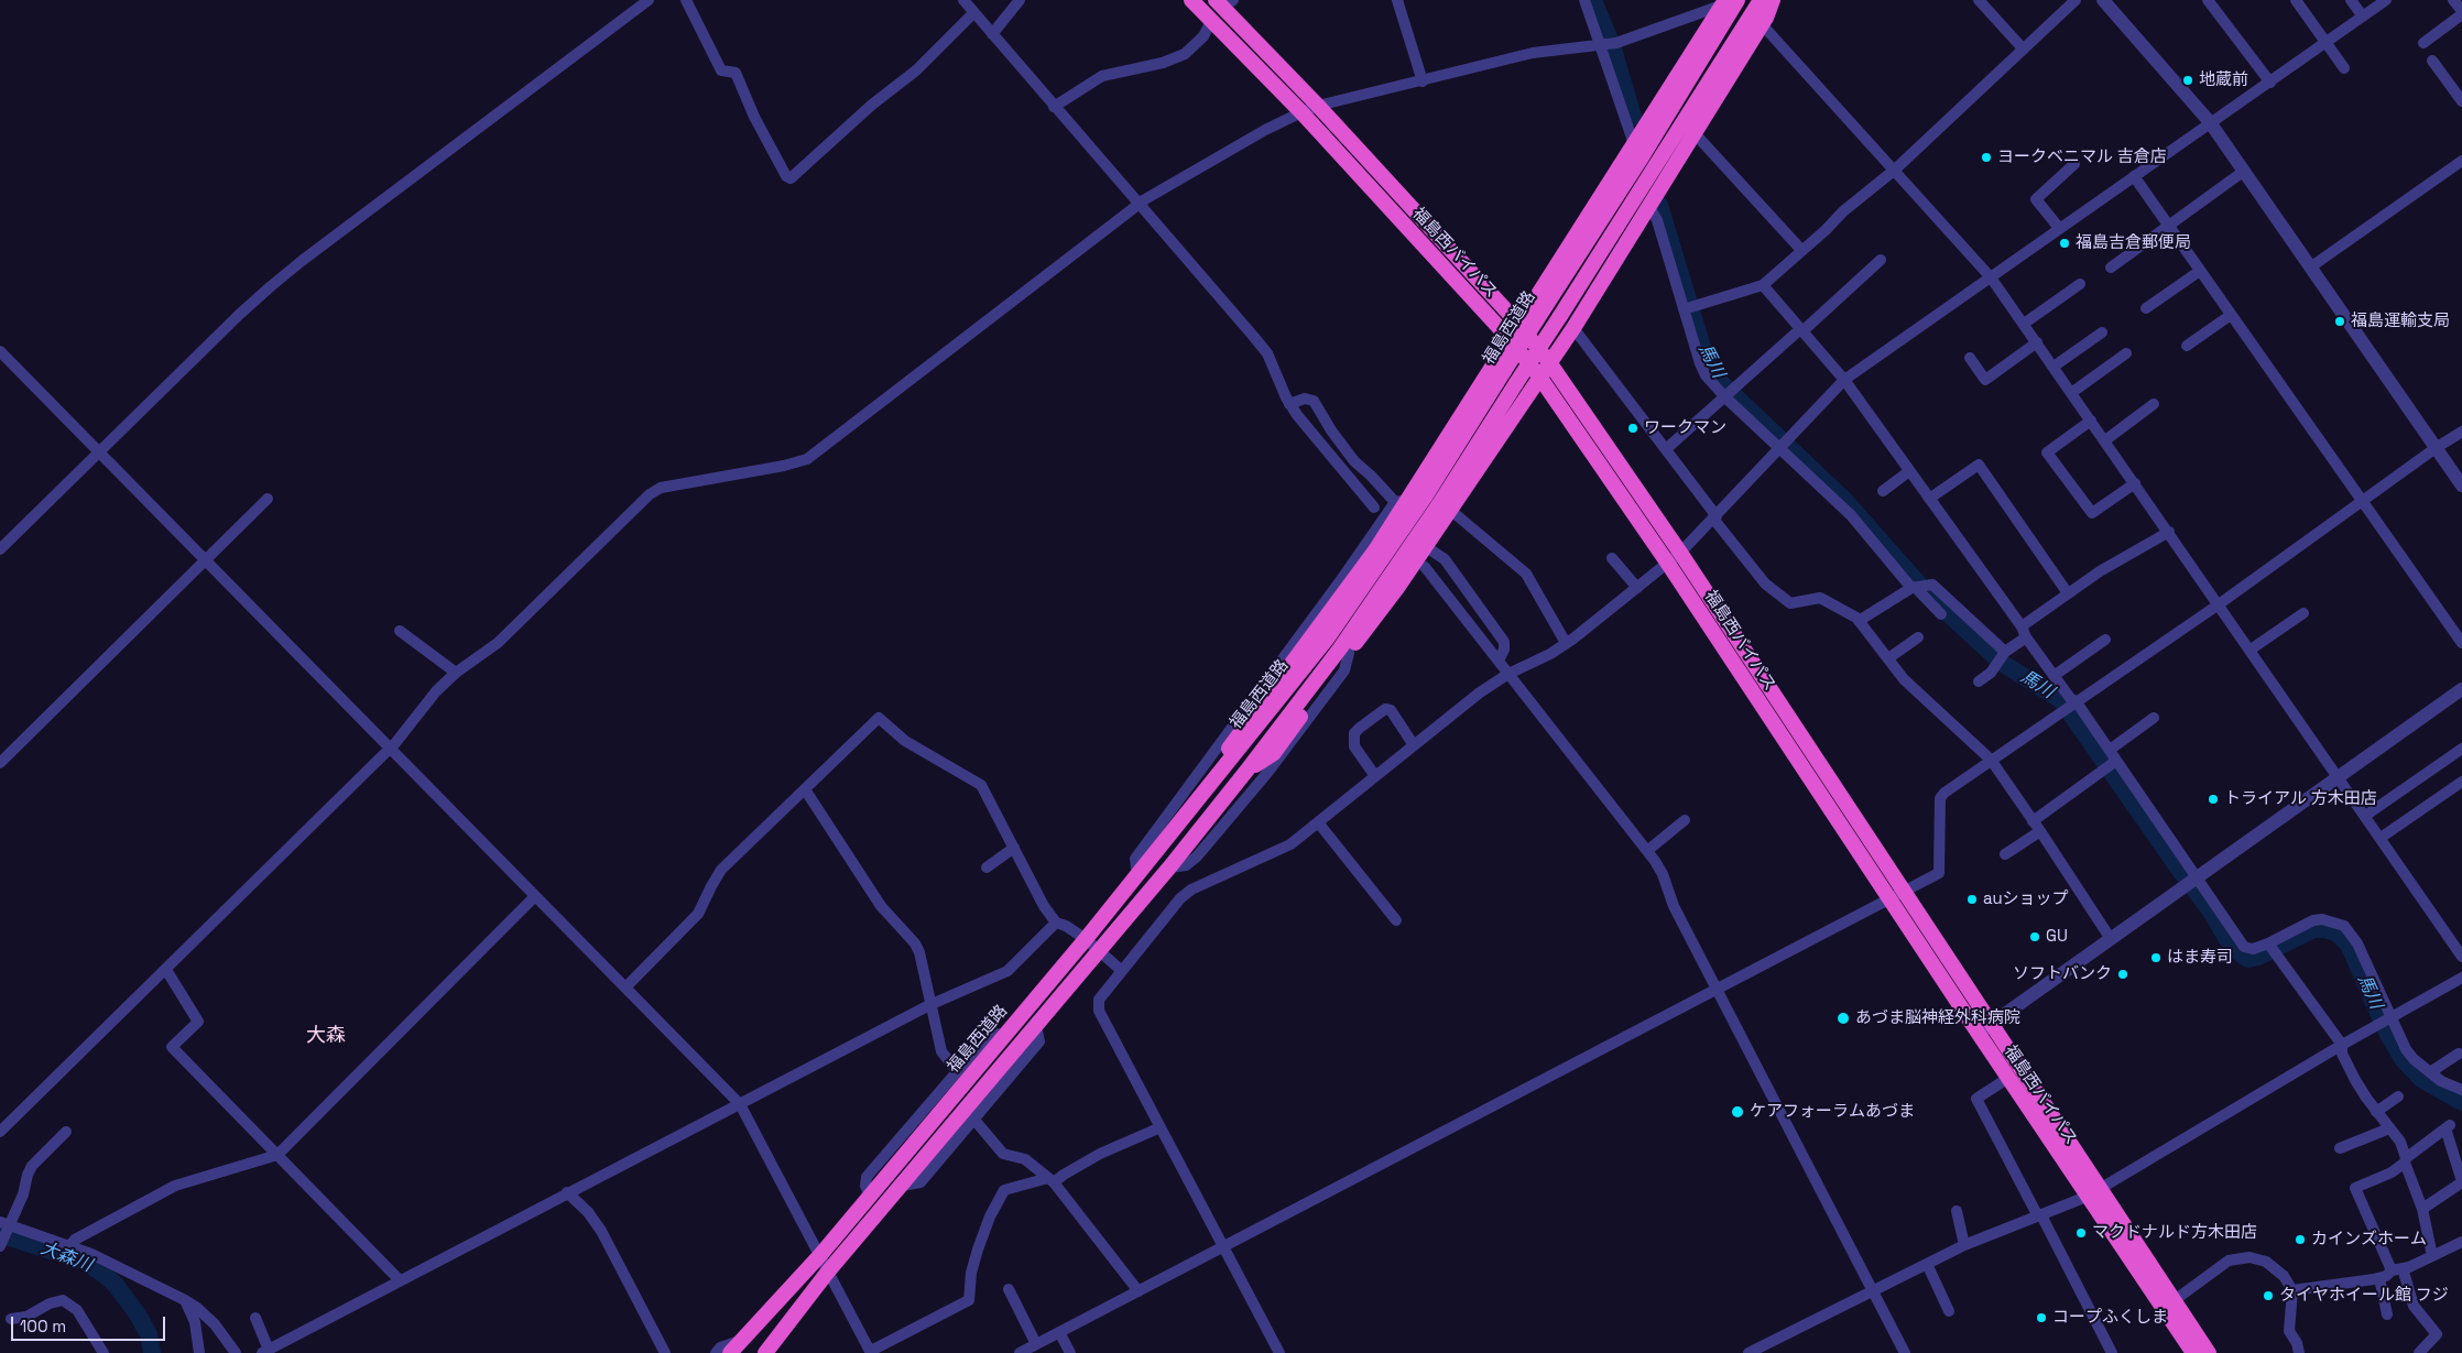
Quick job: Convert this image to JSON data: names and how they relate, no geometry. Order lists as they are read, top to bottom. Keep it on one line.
{"streets":{"highway":["福島西バイパス","福島西道路"]},"districts":["大森"],"water":["馬川","大森川"],"places":["地蔵前","ヨークベニマル 吉倉店","福島吉倉郵便局","福島運輸支局","ワークマン","トライアル 方木田店","auショップ","GU","はま寿司","ソフトバンク","あづま脳神経外科病院","ケアフォーラムあづま","マクドナルド方木田店","カインズホーム","タイヤホイール館 フジ","コープふくしま"],"scale_bar":"100 m"}
